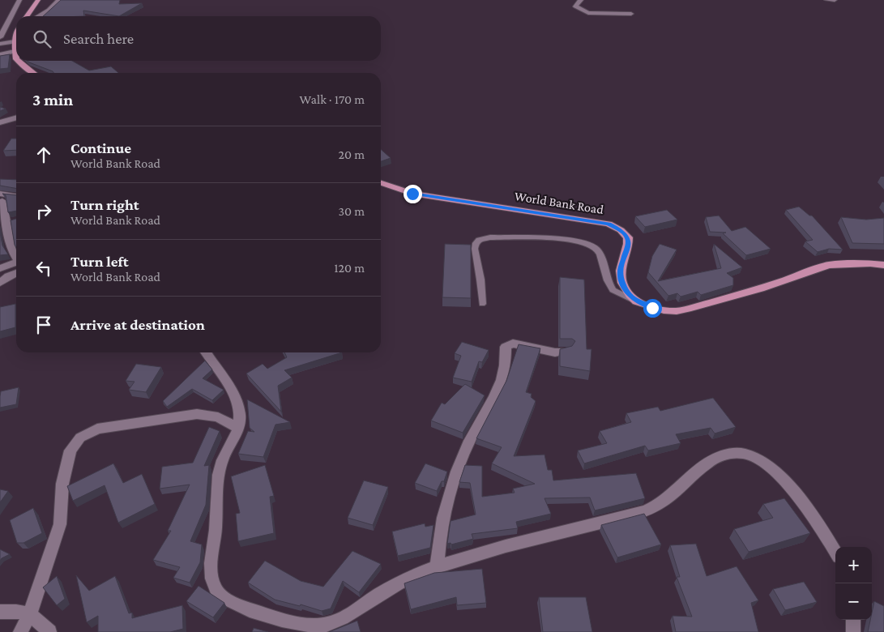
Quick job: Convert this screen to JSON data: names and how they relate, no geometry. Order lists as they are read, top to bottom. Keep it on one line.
{"streets":{"main road":["World Bank Road"]},"page":{"search":"Search here","heading":["3 min","Walk · 170 m"],"list":[["Continue","World Bank Road","20 m"],["Turn right","World Bank Road","30 m"],["Turn left","World Bank Road","120 m"],"Arrive at destination"],"map_buttons":["+","−"]}}
